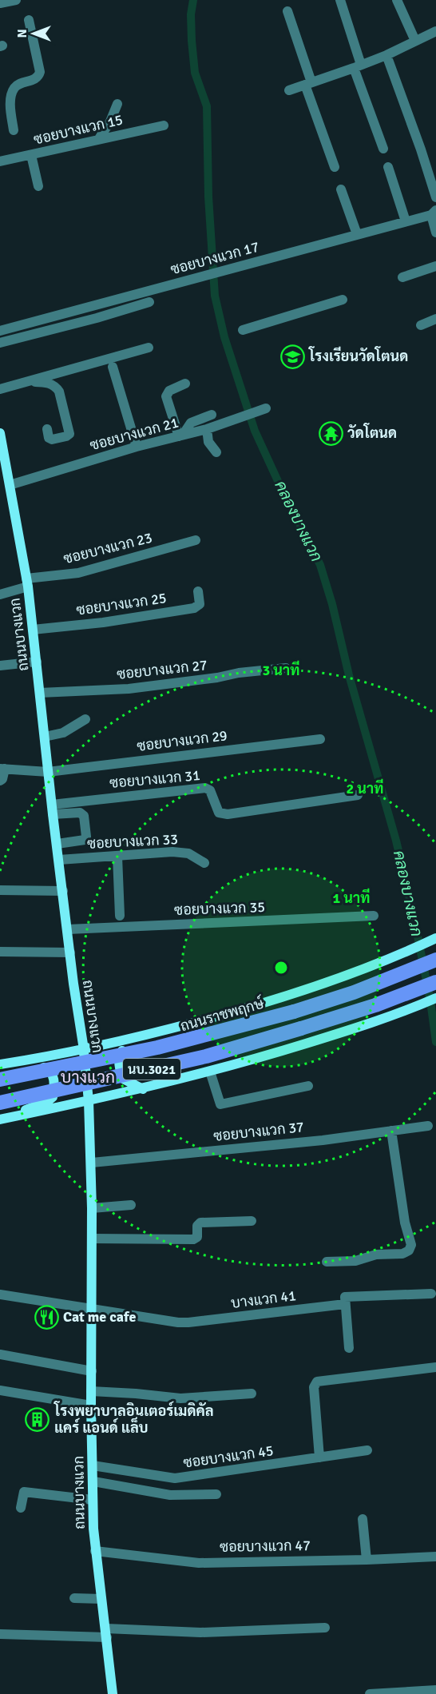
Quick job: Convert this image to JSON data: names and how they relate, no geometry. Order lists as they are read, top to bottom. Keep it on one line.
{"streets":{"main road":["ถนนบางแวก","ถนนราชพฤกษ์","นบ.3021"],"street":["ซอยบางแวก 15","ซอยบางแวก 17","ซอยบางแวก 21","ซอยบางแวก 23","ซอยบางแวก 25","ซอยบางแวก 27","ซอยบางแวก 29","ซอยบางแวก 31","ซอยบางแวก 33","ซอยบางแวก 35","ซอยบางแวก 37","บางแวก 41","ซอยบางแวก 45","ซอยบางแวก 47"]},"crossings":[["ซอยบางแวก 21","ถนนบางแวก"],["ซอยบางแวก 23","ถนนบางแวก"],["ซอยบางแวก 25","ถนนบางแวก"],["ถนนบางแวก","ซอยบางแวก 27"],["ถนนบางแวก","ซอยบางแวก 29"],["ถนนบางแวก","ซอยบางแวก 31"],["ถนนบางแวก","ซอยบางแวก 33"],["ถนนบางแวก","ซอยบางแวก 35"],["ถนนบางแวก","ถนนราชพฤกษ์"],["ถนนบางแวก","นบ.3021"],["ถนนบางแวก","ซอยบางแวก 37"],["ถนนบางแวก","บางแวก 41"],["ถนนบางแวก","ซอยบางแวก 45"],["ถนนบางแวก","ซอยบางแวก 47"]],"districts":["บางแวก"],"water":["คลองบางแวก"],"places":{"school or university":["โรงเรียนวัดโตนด"],"temple":["วัดโตนด"],"restaurant":["Cat me cafe"],"building":["โรงพยาบาลอินเตอร์เมดิคัล แคร์ แอนด์ แล็บ"]},"north":"left","rings":["3 นาที","2 นาที","1 นาที"]}
